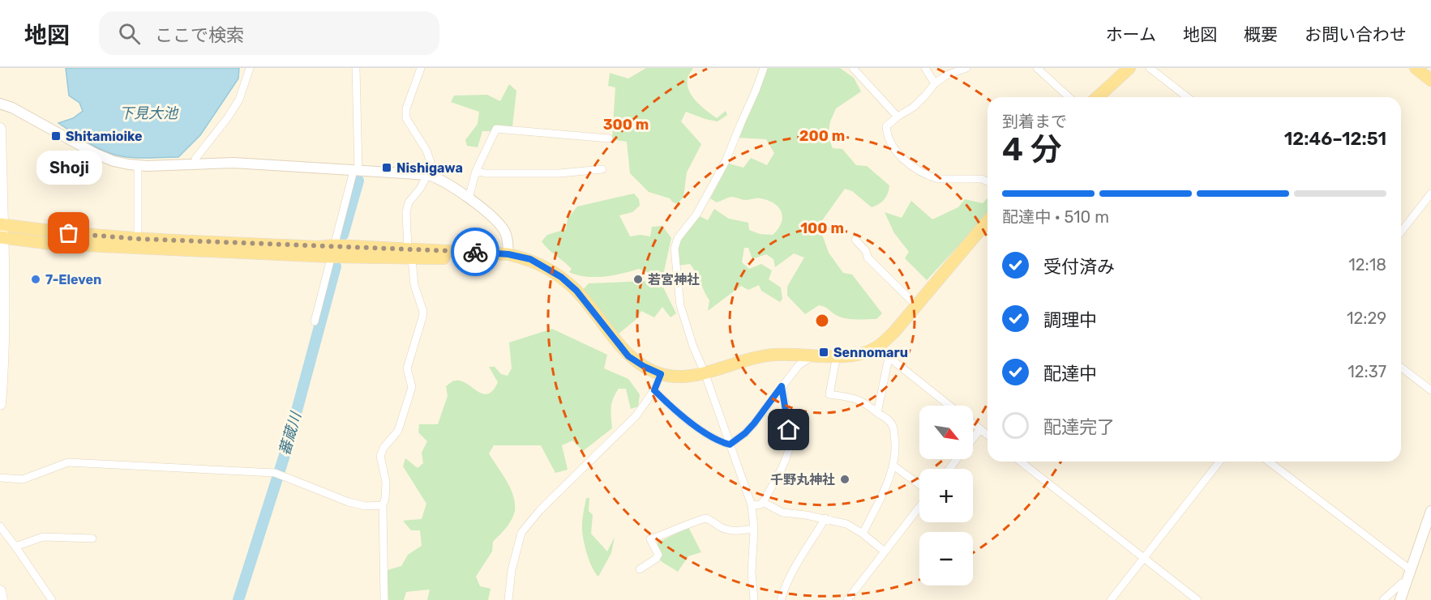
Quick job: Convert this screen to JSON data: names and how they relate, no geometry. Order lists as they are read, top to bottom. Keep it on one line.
{"water":["下見大池","蕃蔵川"],"places":{"transit":["Shitamioike","Nishigawa","Sennomaru"],"other":["Shoji","7-Eleven","若宮神社","千野丸神社"]},"north":"bottom right","page":{"header":"地図","search":"ここで検索","nav":["ホーム","地図","概要","お問い合わせ"],"heading":["4 分","到着まで","12:46–12:51"],"bubble":"Shoji","bar":"配達中 · 510 m","list":[["受付済み","12:18"],["調理中","12:29"],["配達中","12:37"],"配達完了"],"map_buttons":["+","−"]},"rings":["300 m","200 m","100 m"]}
